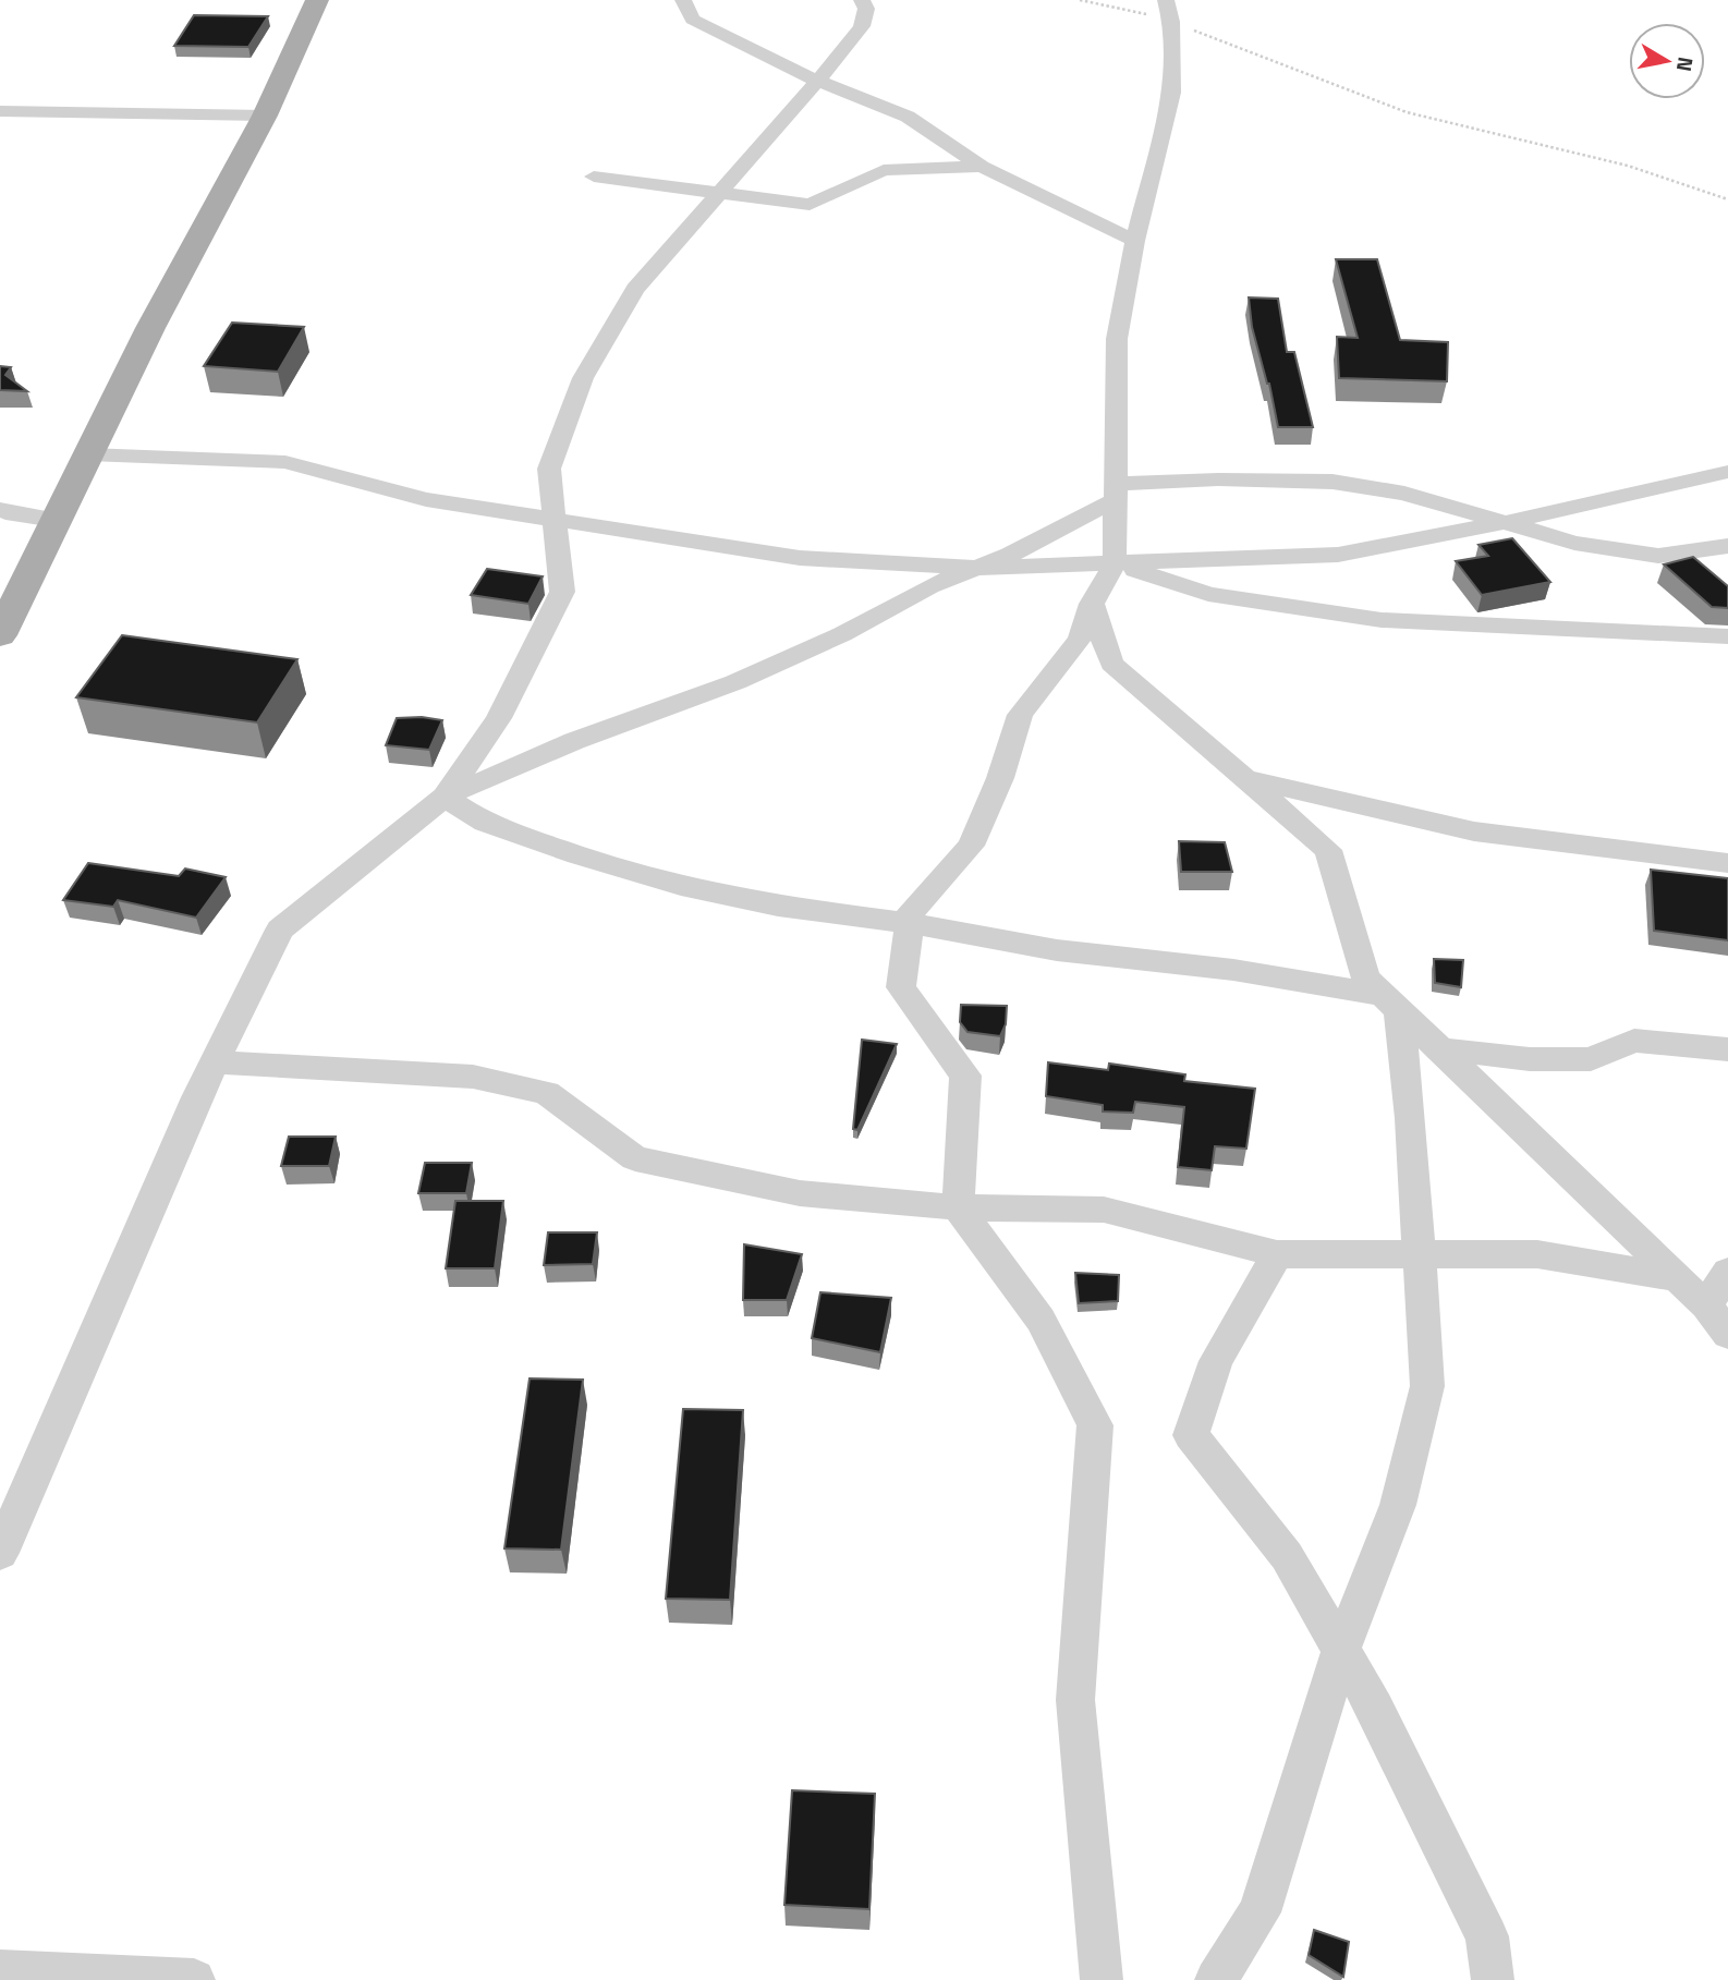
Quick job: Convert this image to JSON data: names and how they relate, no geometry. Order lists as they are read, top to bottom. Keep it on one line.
{"north":"right"}
